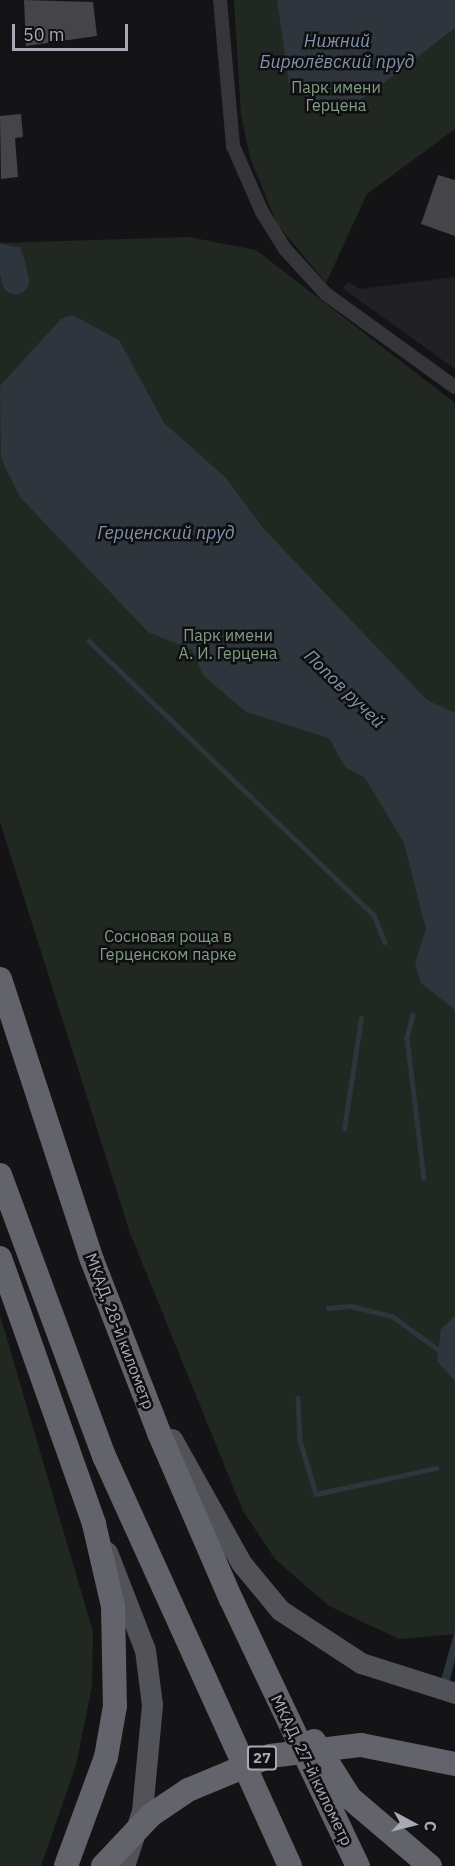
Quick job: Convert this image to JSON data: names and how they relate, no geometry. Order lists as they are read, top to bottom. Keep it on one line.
{"streets":{"highway":["МКАД, 28-й километр","27","МКАД, 27-й километр"]},"crossings":[["МКАД, 28-й километр","МКАД, 27-й километр"]],"water":["Нижний Бирюлёвский пруд","Герценский пруд","Попов ручей"],"parks":["Парк имени Герцена","Парк имени А. И. Герцена","Сосновая роща в Герценском парке"],"scale_bar":"50 m","north":"right"}
